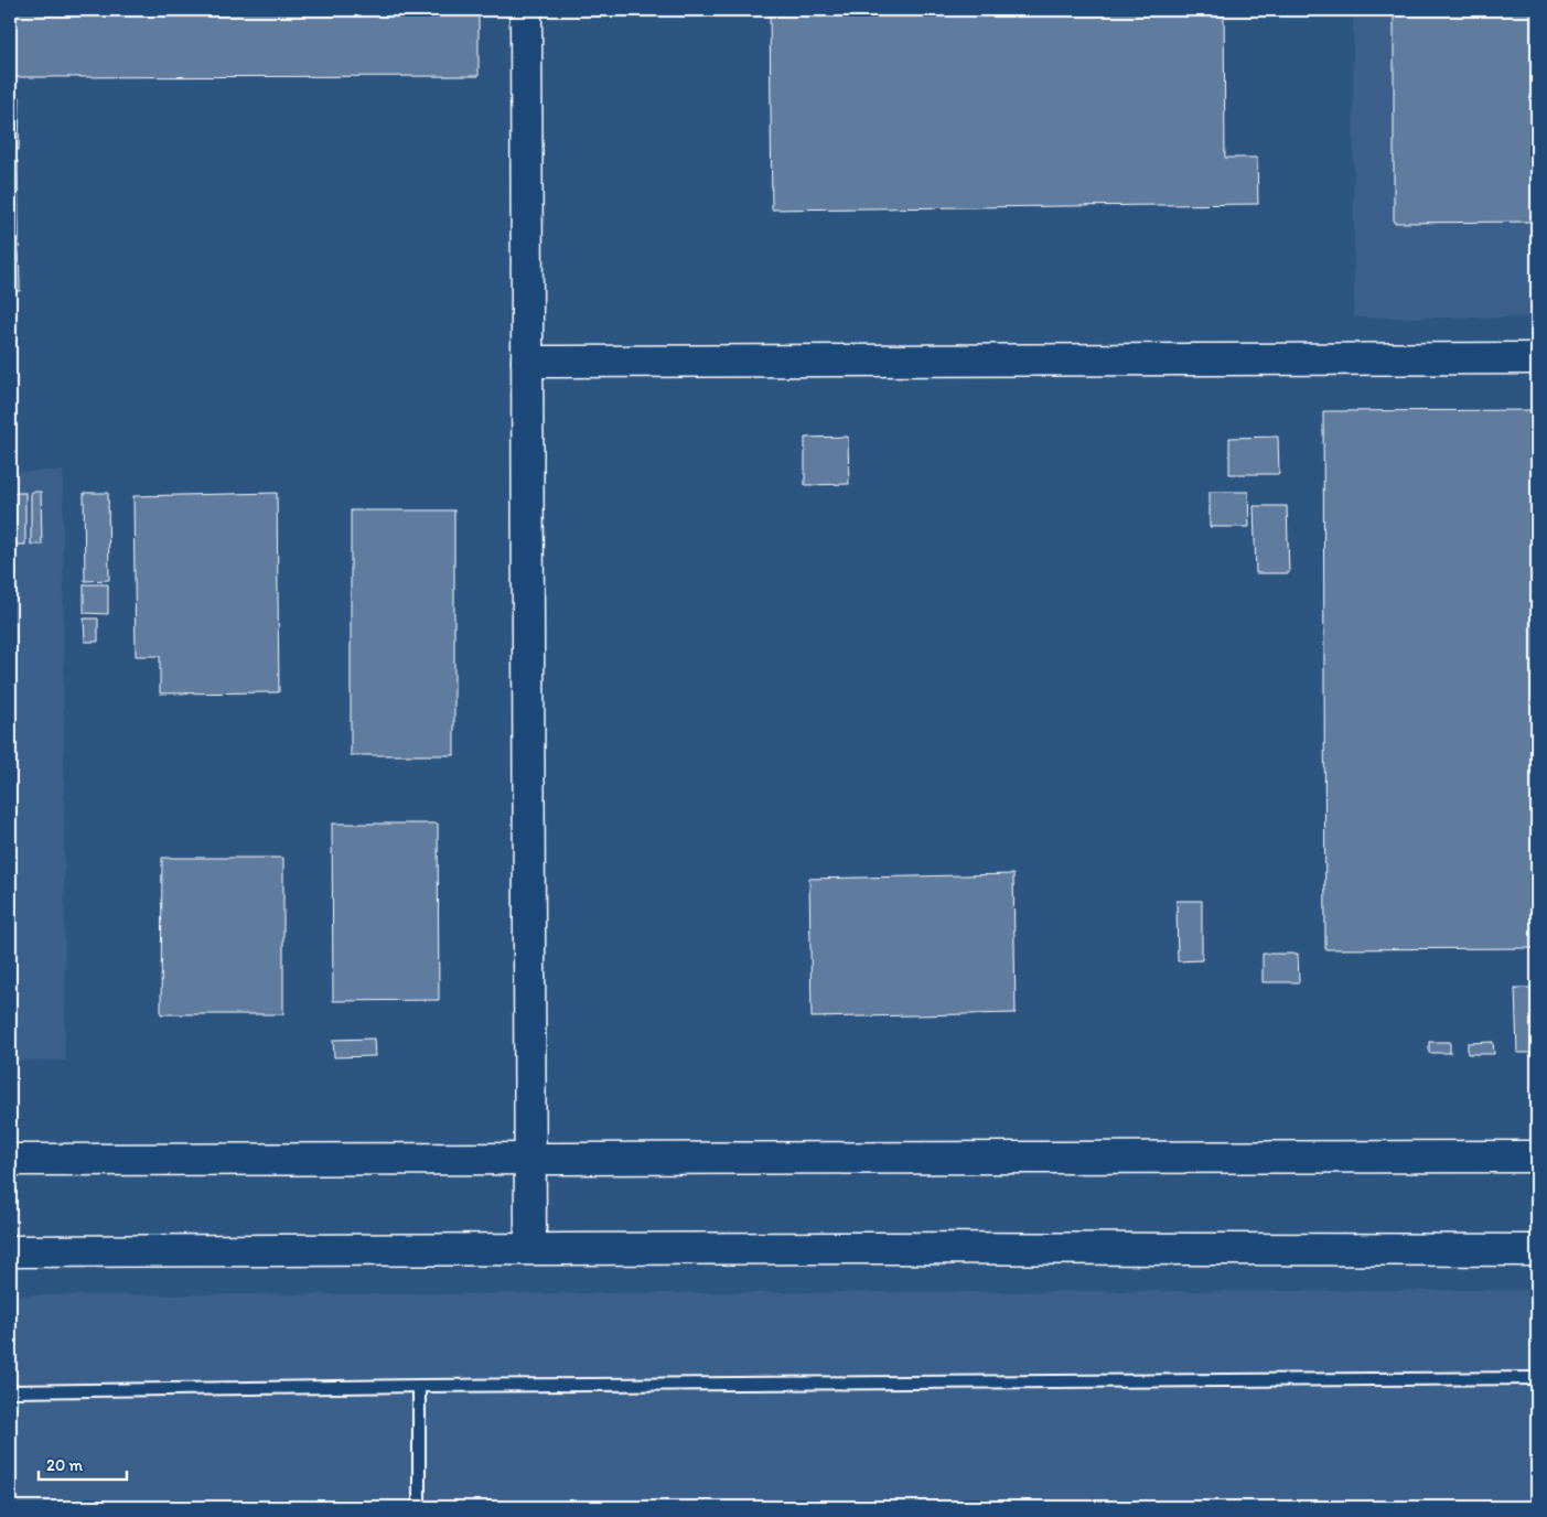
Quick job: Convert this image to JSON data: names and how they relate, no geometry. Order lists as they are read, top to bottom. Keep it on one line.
{"scale_bar":"20 m"}
